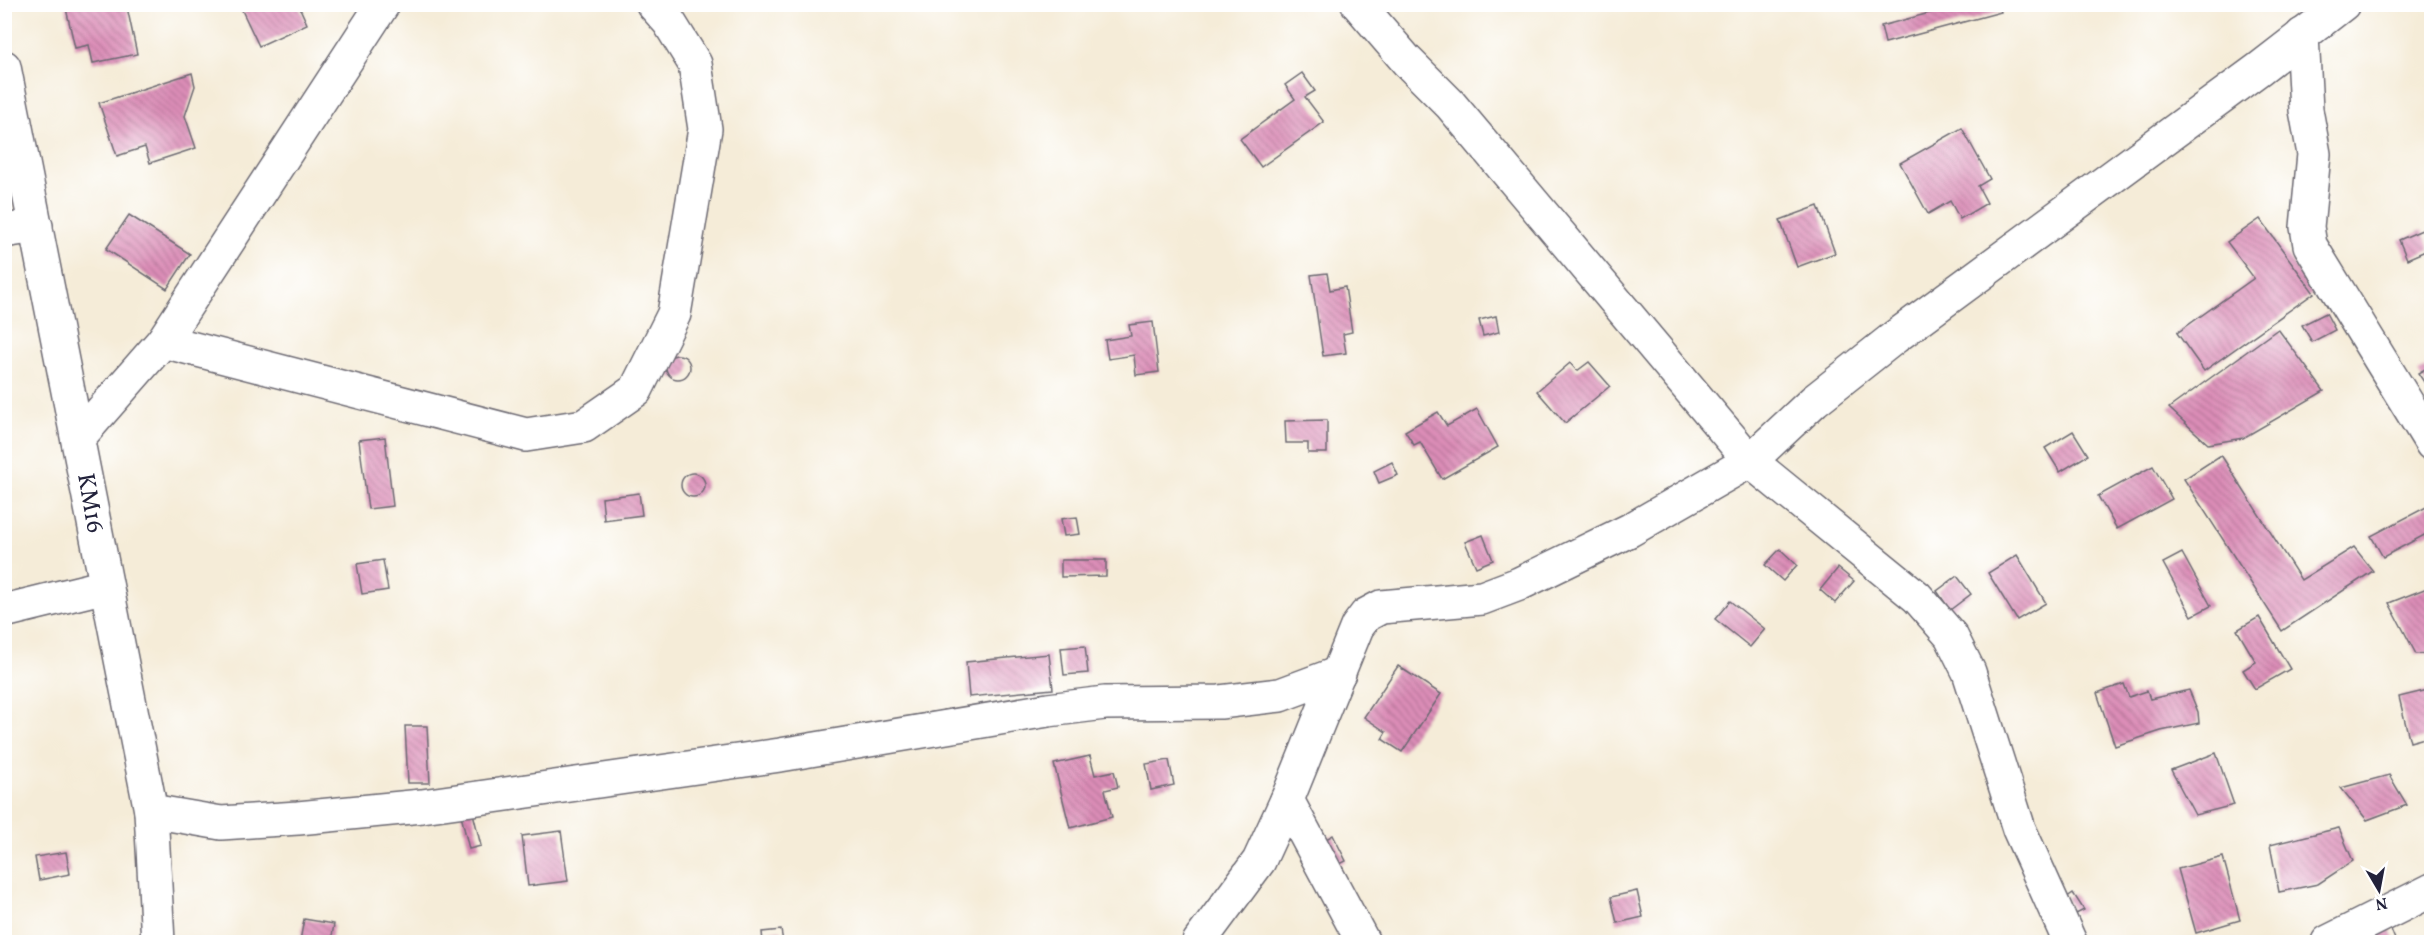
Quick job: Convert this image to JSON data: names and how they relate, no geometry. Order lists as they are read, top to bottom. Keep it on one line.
{"streets":{"street":["KM16"]},"north":"bottom"}
